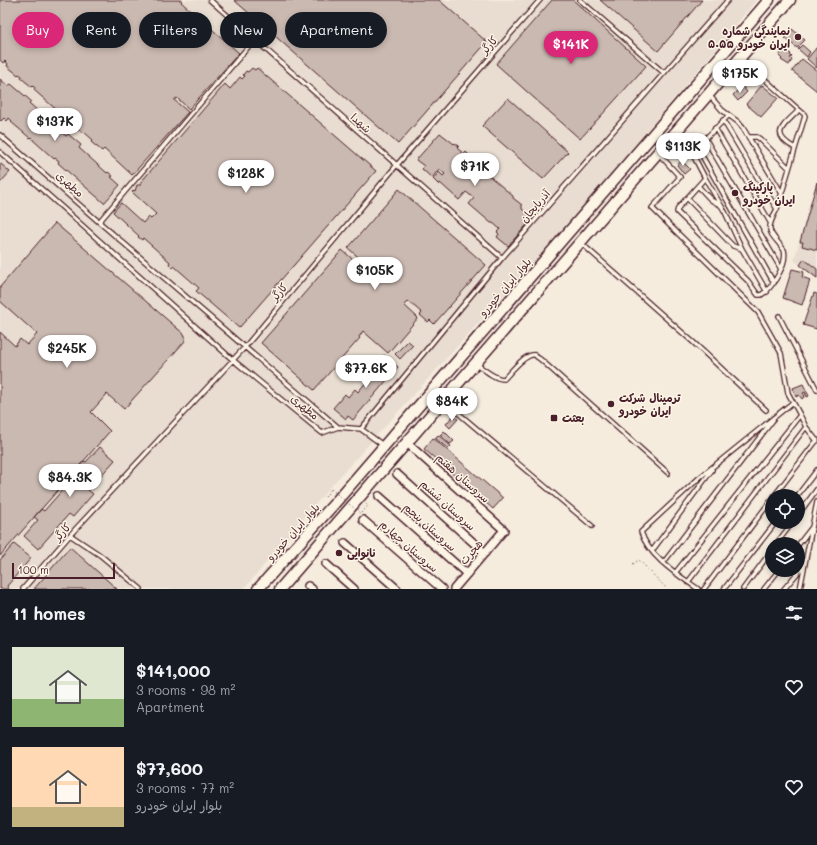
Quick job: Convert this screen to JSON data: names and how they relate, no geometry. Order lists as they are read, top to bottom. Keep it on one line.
{"streets":{"main road":["بلوار ایران خودرو"],"street":["سروستان هفتم","سروستان ششم","سروستان پنجم","سروستان چهارم","هجرت"],"lane":["کارگر","شهدا","مطهری","آذربایجان"]},"crossings":[["کارگر","شهدا"],["کارگر","مطهری"],["شهدا","آذربایجان"],["سروستان هفتم","هجرت"],["سروستان ششم","هجرت"],["سروستان پنجم","هجرت"]],"places":{"other":["نمایندگی شماره ۵۰۵۵ ایران خودرو","پارکینگ ایران خودرو","ترمینال شرکت ایران خودرو","نانوایی"],"transit":["بعثت"]},"scale_bar":"100 m","page":{"chip":["Buy","Rent","Filters","New","Apartment"],"price":["$141K","$175K","$137K","$113K","$71K","$128K","$105K","$245K","$77.6K","$84K","$84.3K"],"scale":"100 m","heading":"11 homes","list":[{"name":"$141,000","note":"3 rooms · 98 m² · Apartment"},{"name":"$77,600","note":"3 rooms · 77 m² · بلوار ایران خودرو"}]}}
